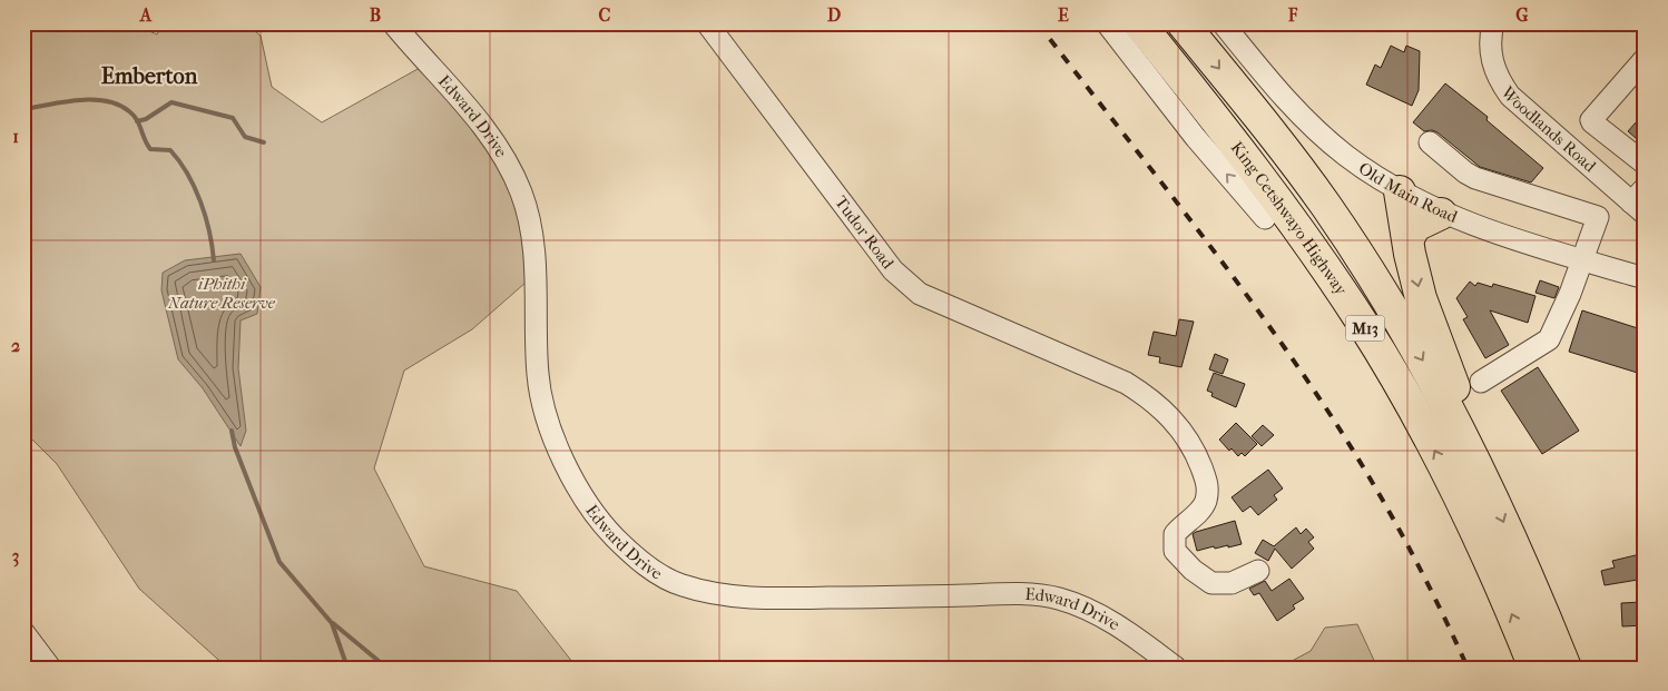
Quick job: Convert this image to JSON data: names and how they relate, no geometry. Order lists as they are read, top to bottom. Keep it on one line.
{"streets":{"highway":["King Cetshwayo Highway","M13"],"street":["Edward Drive","Woodlands Road","Old Main Road","Tudor Road"]},"districts":["Emberton"],"parks":["iPhithi Nature Reserve"],"grid":{"columns":["A","B","C","D","E","F","G"],"rows":["1","2","3"]}}
